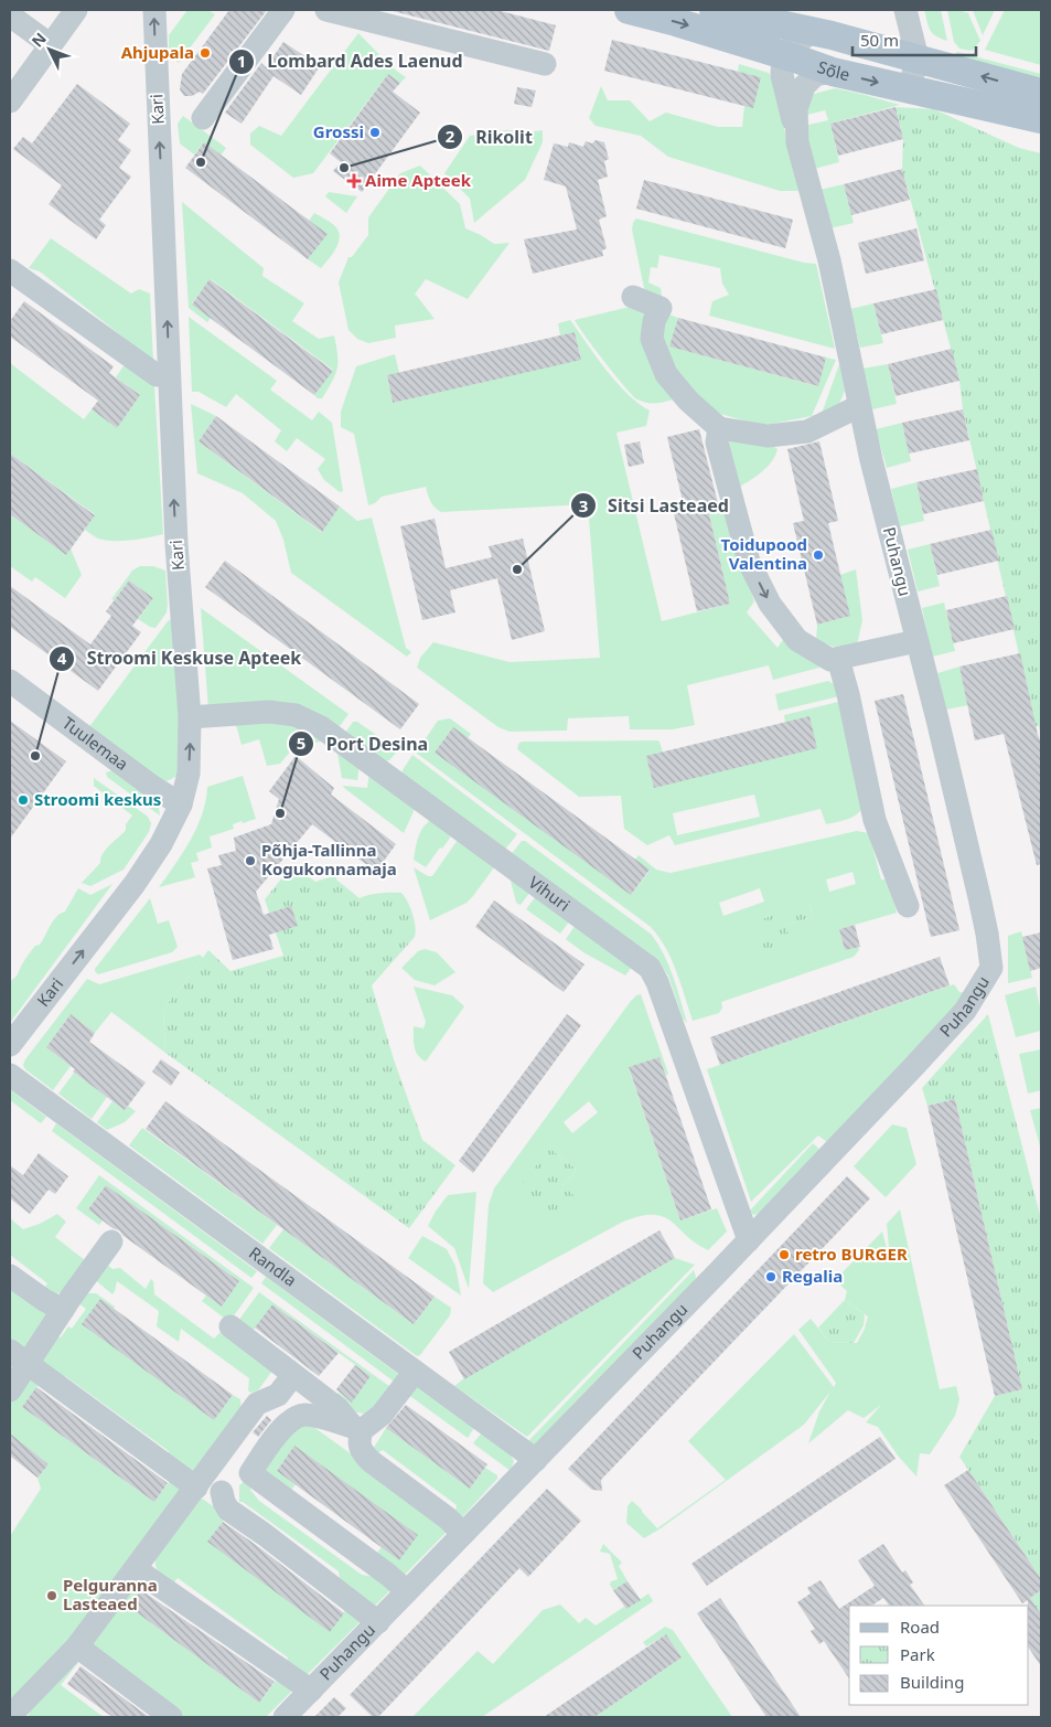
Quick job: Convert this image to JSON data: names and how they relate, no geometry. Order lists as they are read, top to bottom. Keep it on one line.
{"streets":{"main road":["Sõle"],"street":["Kari","Puhangu","Tuulemaa","Vihuri","Randla"]},"crossings":[["Sõle","Puhangu"],["Kari","Tuulemaa"],["Kari","Vihuri"],["Puhangu","Vihuri"],["Puhangu","Randla"]],"one_way":["Kari"],"places":{"other":["Ahjupala","Grossi","Lombard Ades Laenud","Rikolit","Toidupood Valentina","Sitsi Lasteaed","Stroomi Keskuse Apteek","Stroomi keskus","Port Desina","Põhja-Tallinna Kogukonnamaja","retro BURGER","Regalia","Pelguranna Lasteaed"],"health":["Aime Apteek"]},"legend":["Road","Park","Building"],"scale_bar":"50 m","north":"top left"}
